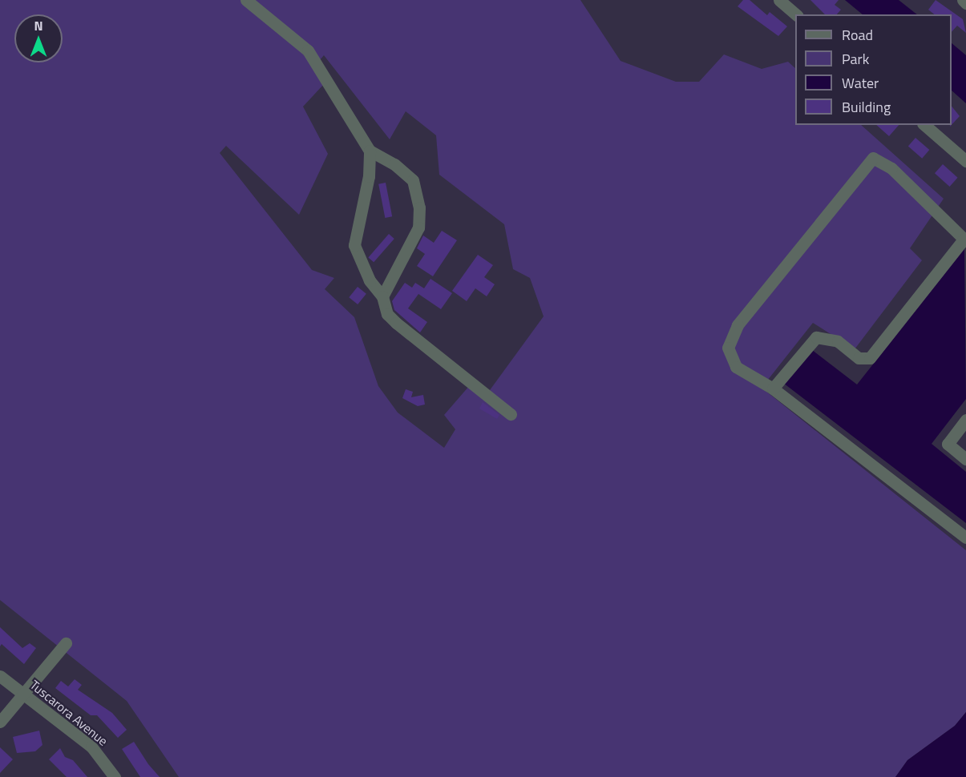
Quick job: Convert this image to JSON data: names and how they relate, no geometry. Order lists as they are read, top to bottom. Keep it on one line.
{"streets":{"street":["Tuscarora Avenue"]},"legend":["Road","Park","Water","Building"],"north":"top"}
